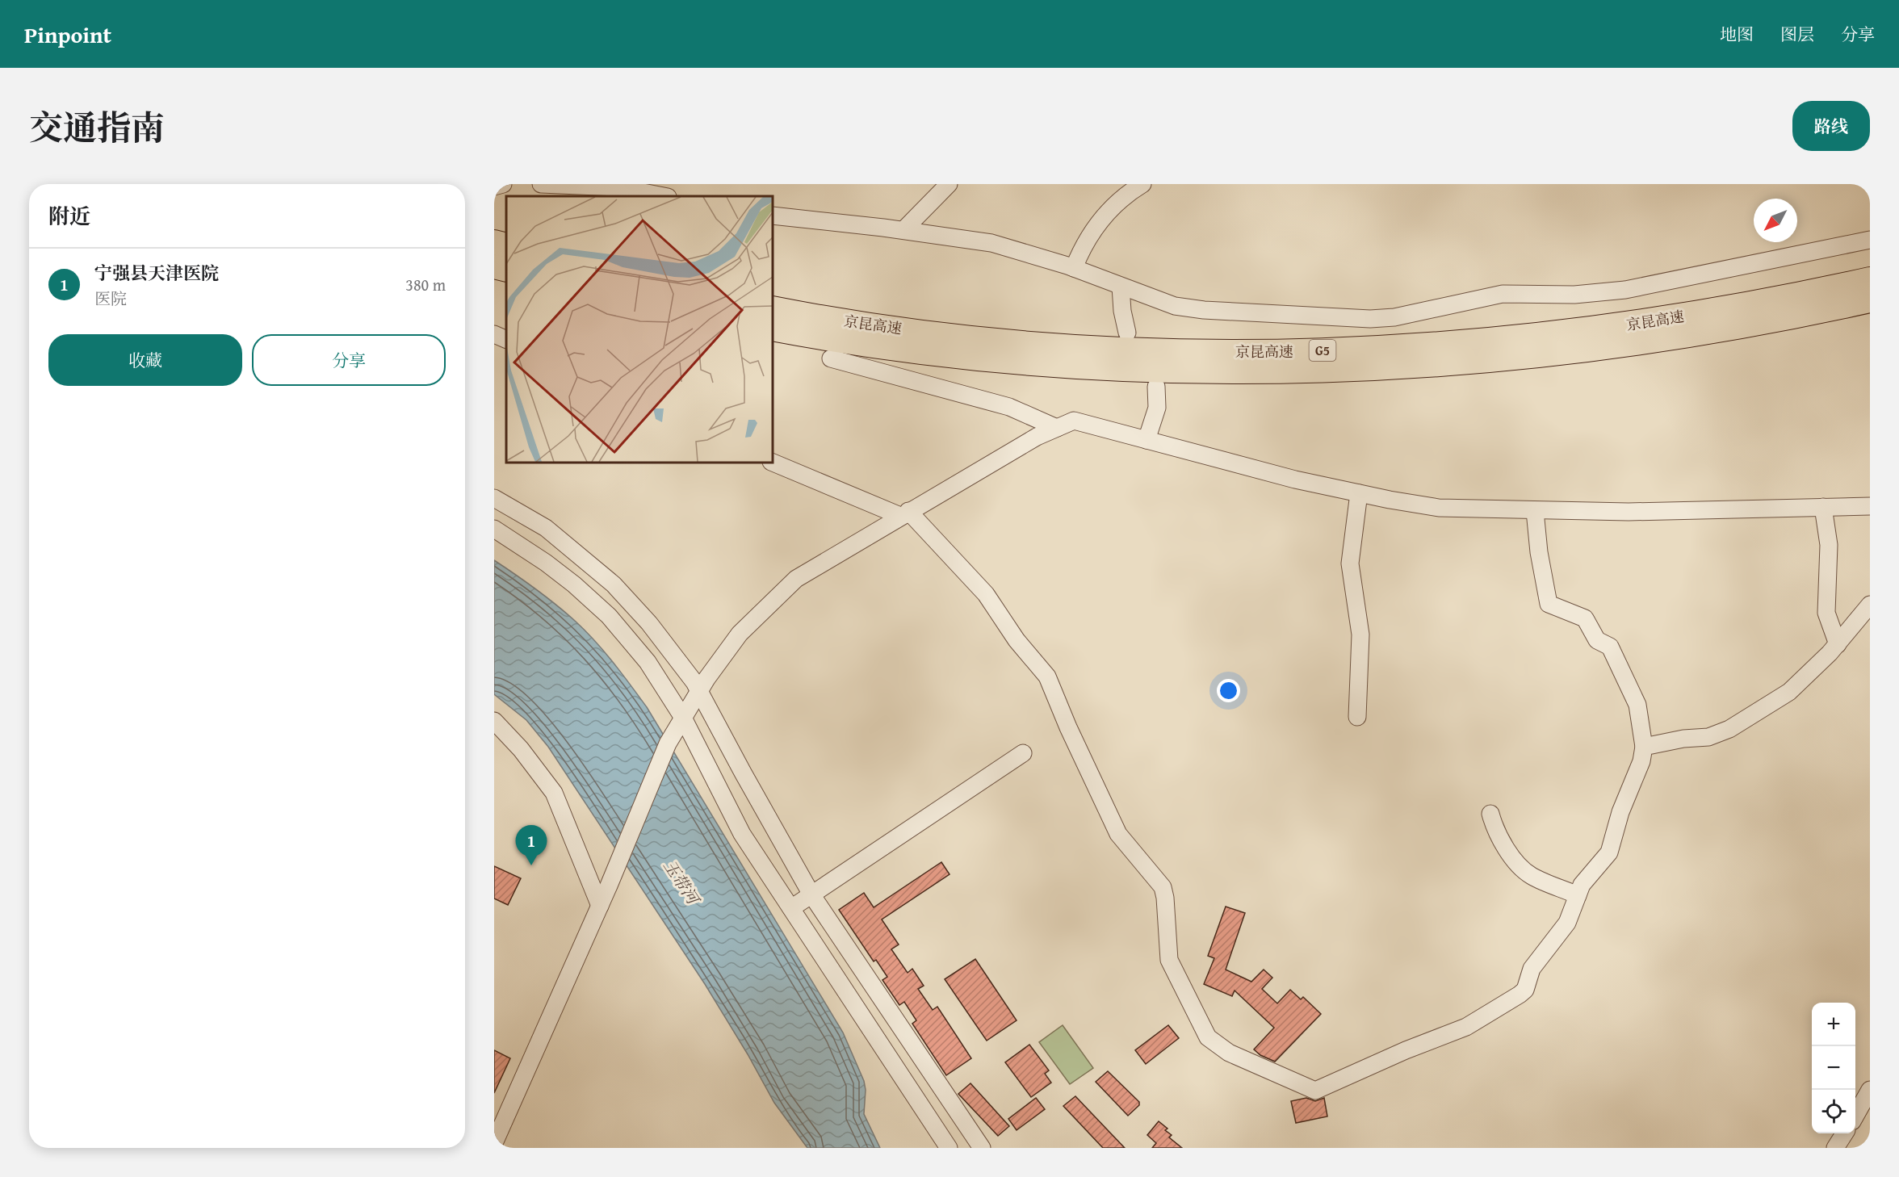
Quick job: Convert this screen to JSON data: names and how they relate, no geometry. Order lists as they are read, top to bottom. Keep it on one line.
{"streets":{"highway":["京昆高速","G5"]},"water":["玉带河"],"north":"bottom left","page":{"header":"Pinpoint","nav":["地图","图层","分享"],"title":"交通指南","buttons":["路线",["收藏","分享"]],"heading":"附近","list":[{"mark":"1","name":"宁强县天津医院","note":"医院","value":"380 m"}],"pins":"1","map_buttons":["+","−"]}}
